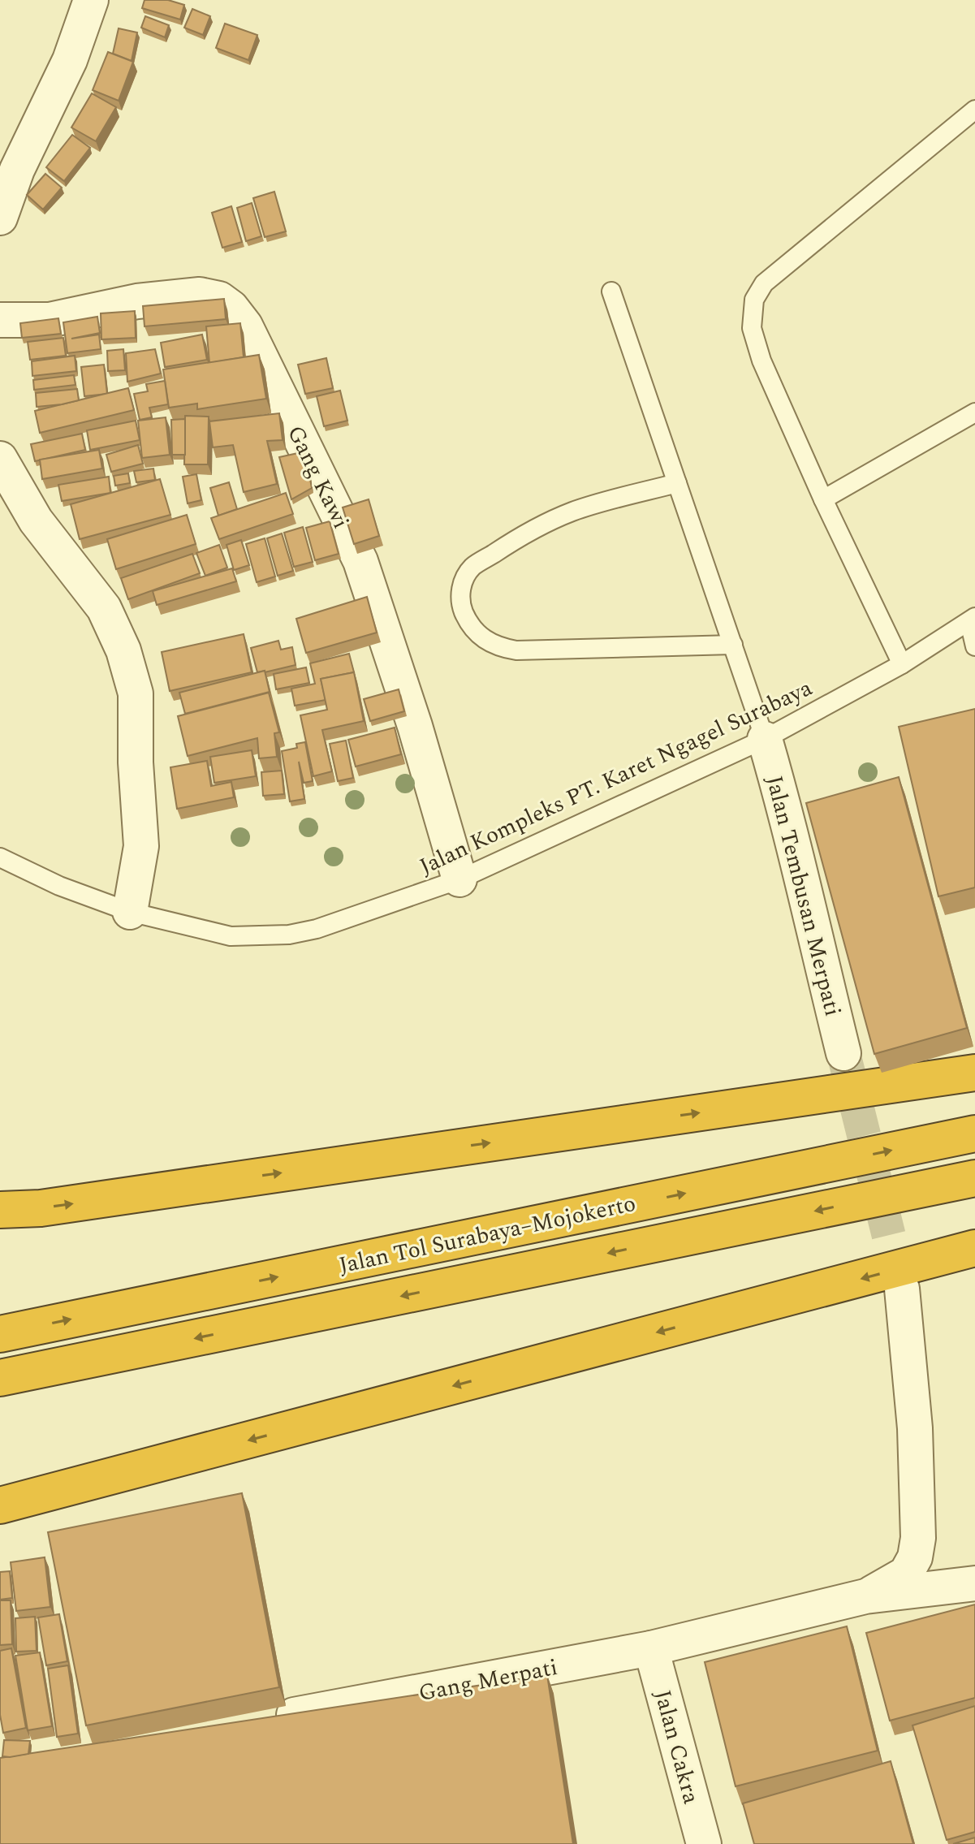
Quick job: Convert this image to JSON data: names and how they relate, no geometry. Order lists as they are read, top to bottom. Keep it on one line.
{"streets":{"highway":["Jalan Tol Surabaya–Mojokerto"],"street":["Gang Kawi","Jalan Tembusan Merpati","Gang Merpati","Jalan Cakra"],"lane":["Jalan Kompleks PT. Karet Ngagel Surabaya"]},"crossings":[["Gang Kawi","Jalan Kompleks PT. Karet Ngagel Surabaya"],["Jalan Kompleks PT. Karet Ngagel Surabaya","Jalan Tembusan Merpati"],["Gang Merpati","Jalan Cakra"]]}
